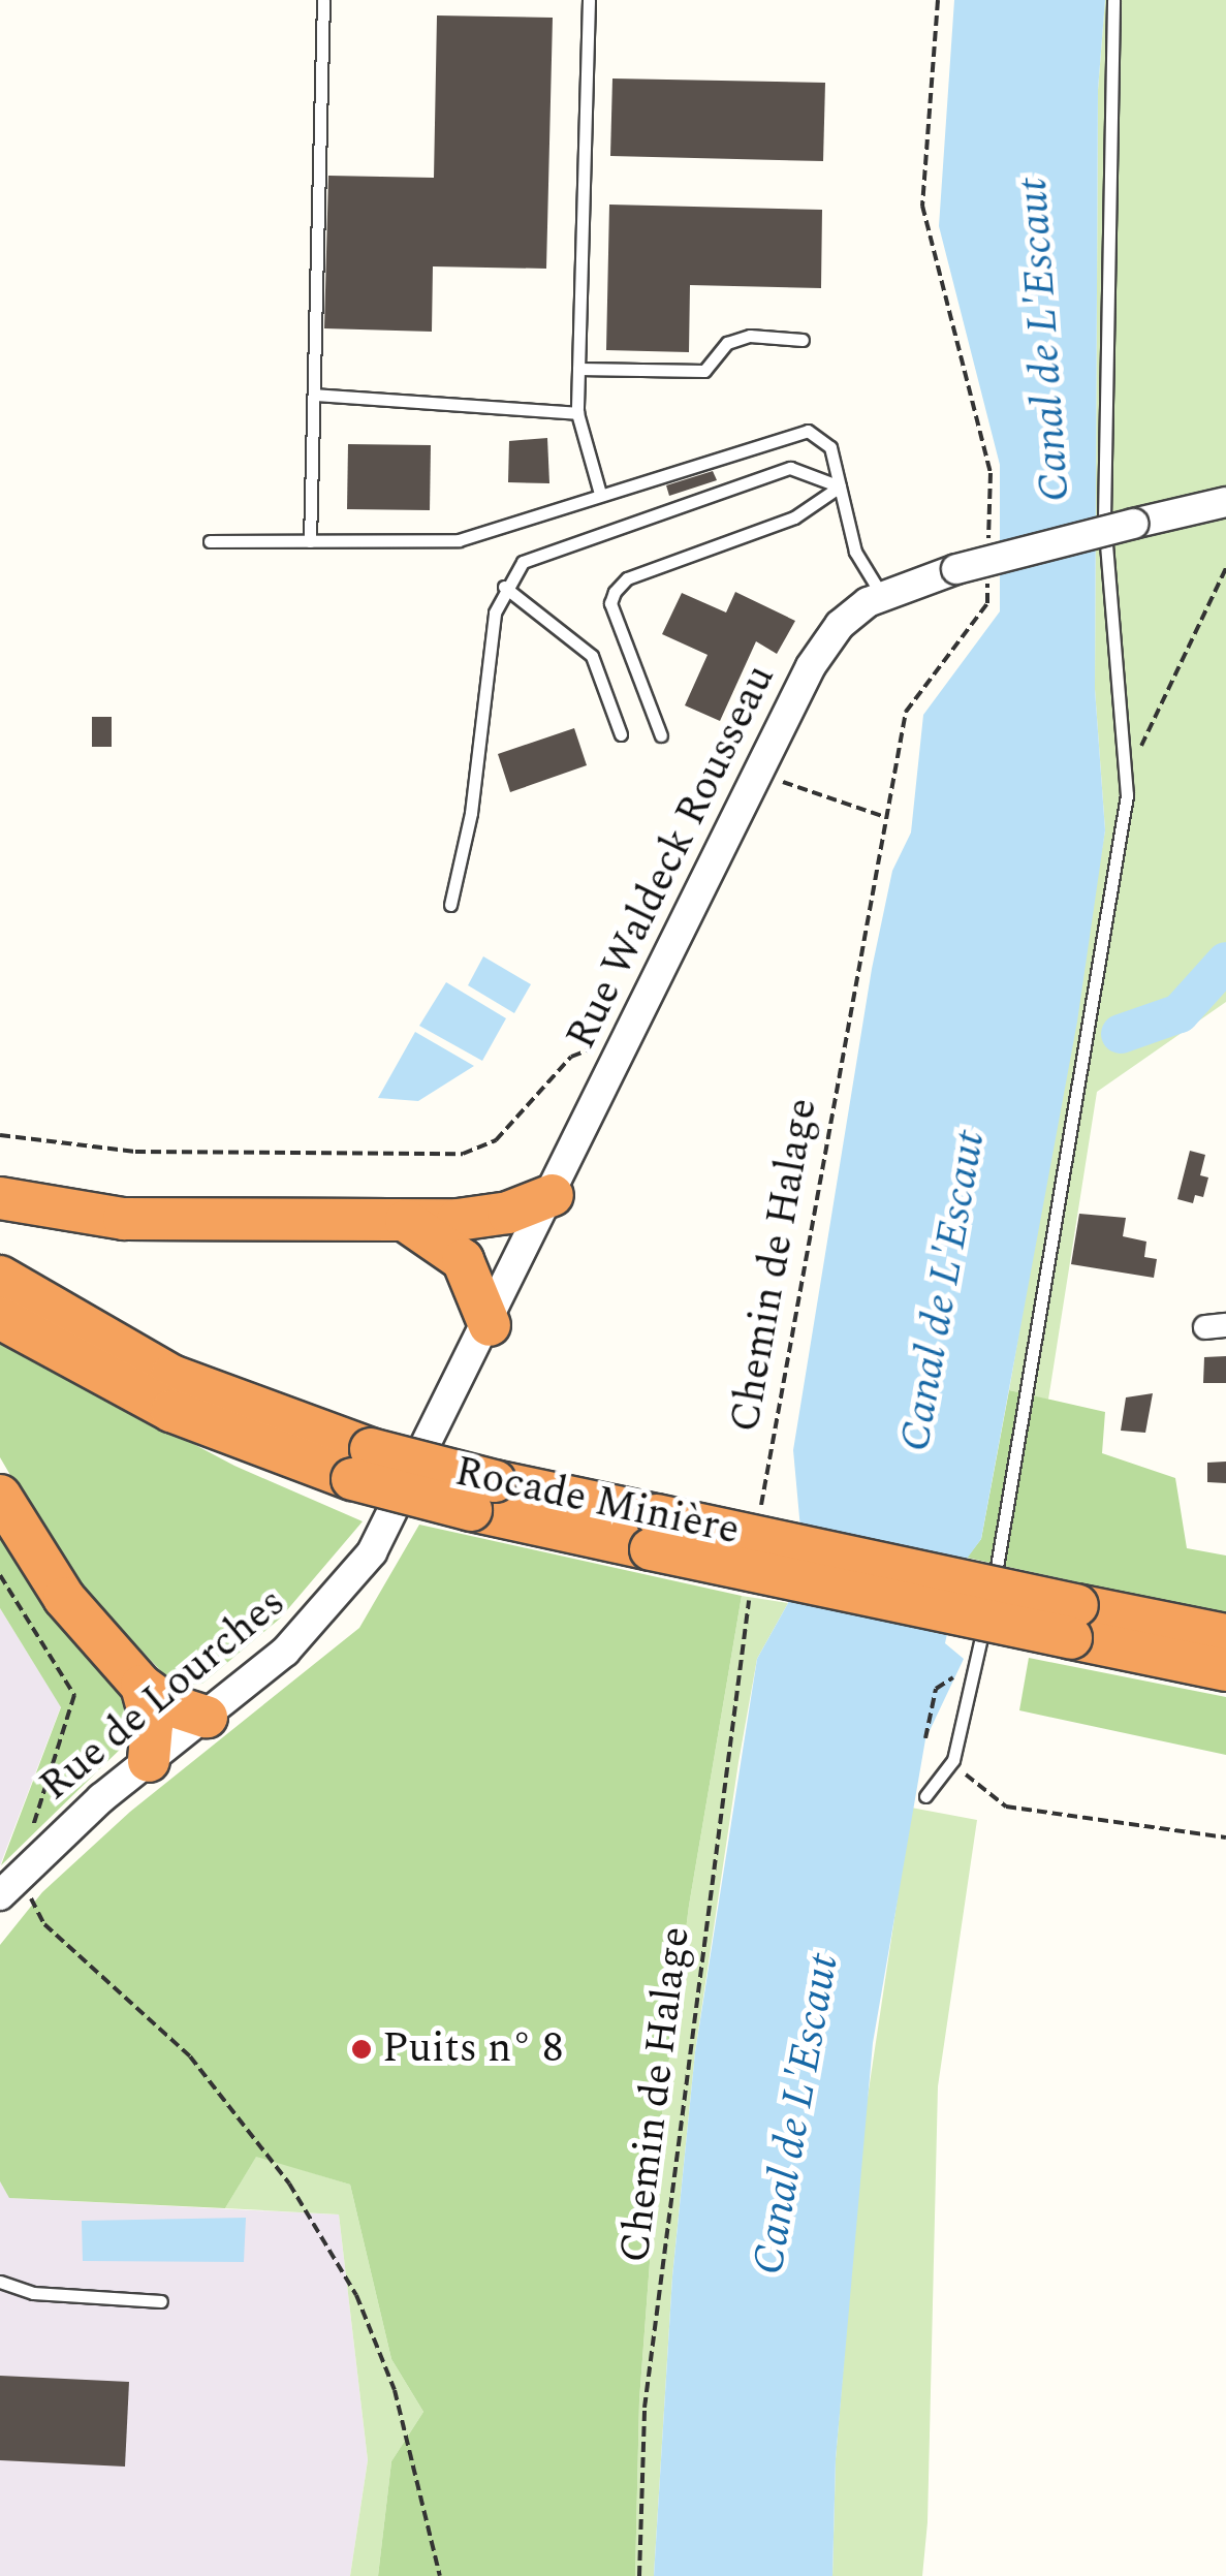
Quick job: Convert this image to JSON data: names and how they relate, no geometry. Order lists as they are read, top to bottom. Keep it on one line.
{"streets":{"highway":["Rocade Minière"],"street":["Rue Waldeck Rousseau","Rue de Lourches"],"path":["Chemin de Halage"]},"crossings":[["Rue Waldeck Rousseau","Rue de Lourches"]],"water":["Canal de L'Escaut"],"places":["Puits n° 8"]}
